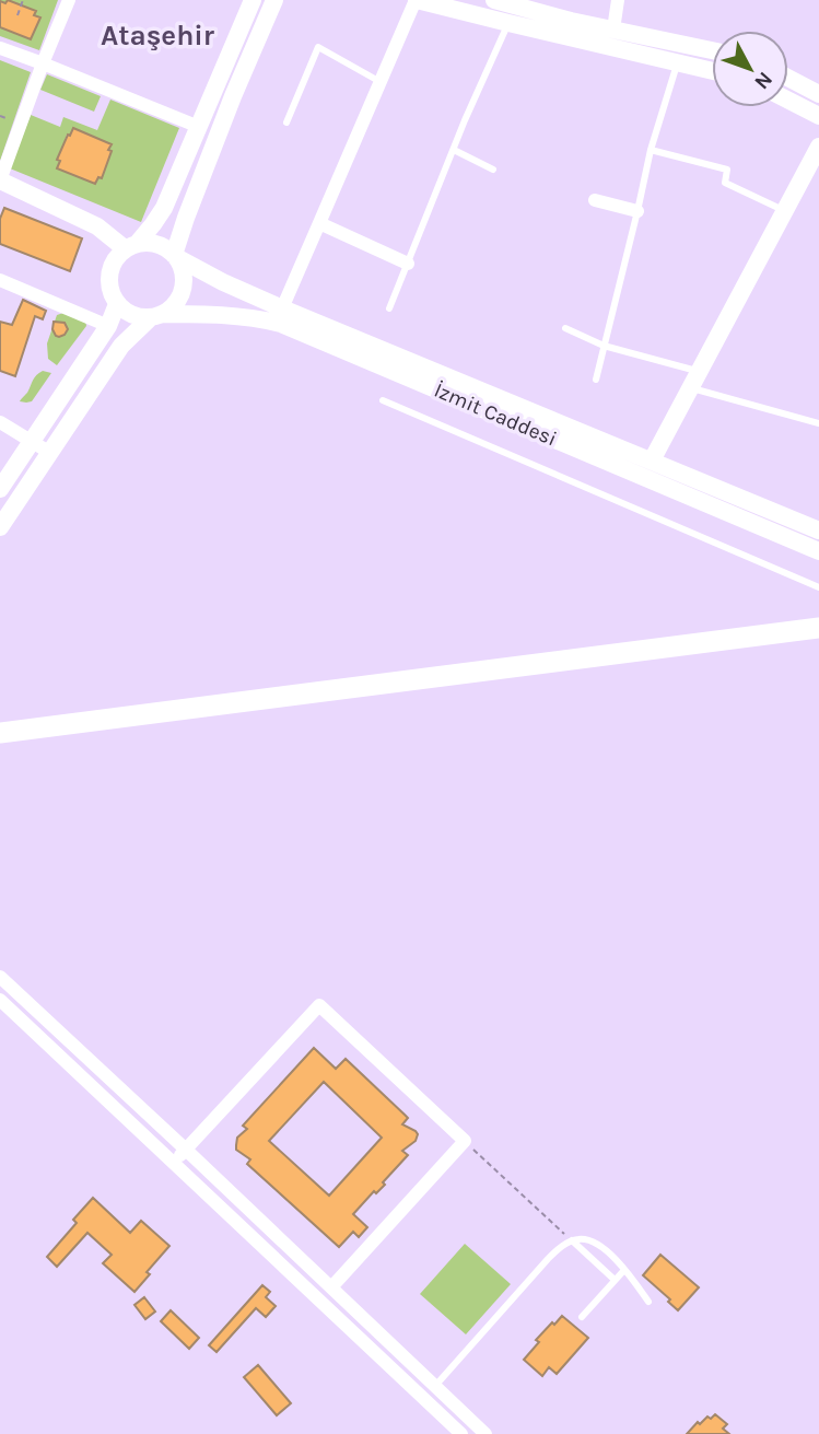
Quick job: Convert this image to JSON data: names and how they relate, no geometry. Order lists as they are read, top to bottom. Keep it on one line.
{"streets":{"street":["İzmit Caddesi"]},"districts":["Ataşehir"],"north":"bottom right"}
